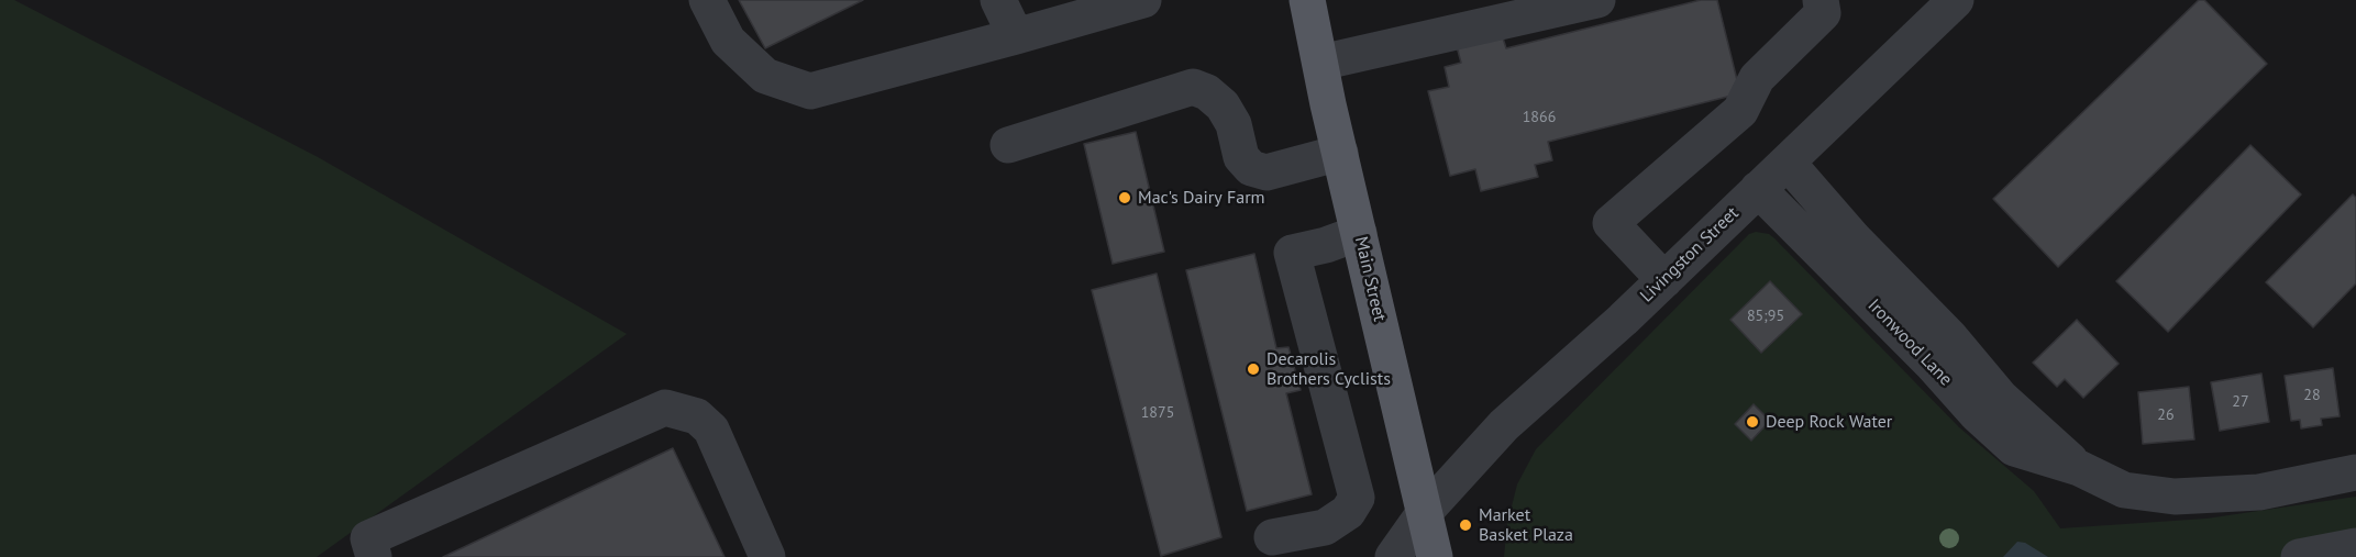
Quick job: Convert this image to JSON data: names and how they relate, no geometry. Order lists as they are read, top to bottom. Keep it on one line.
{"streets":{"main road":["Main Street"],"street":["Livingston Street","Ironwood Lane"]},"crossings":[["Livingston Street","Main Street"],["Livingston Street","Ironwood Lane"]],"places":["Mac's Dairy Farm","Decarolis Brothers Cyclists","Deep Rock Water","Market Basket Plaza"],"house_numbers":["1866","85;95","28","27","1875","26"]}
